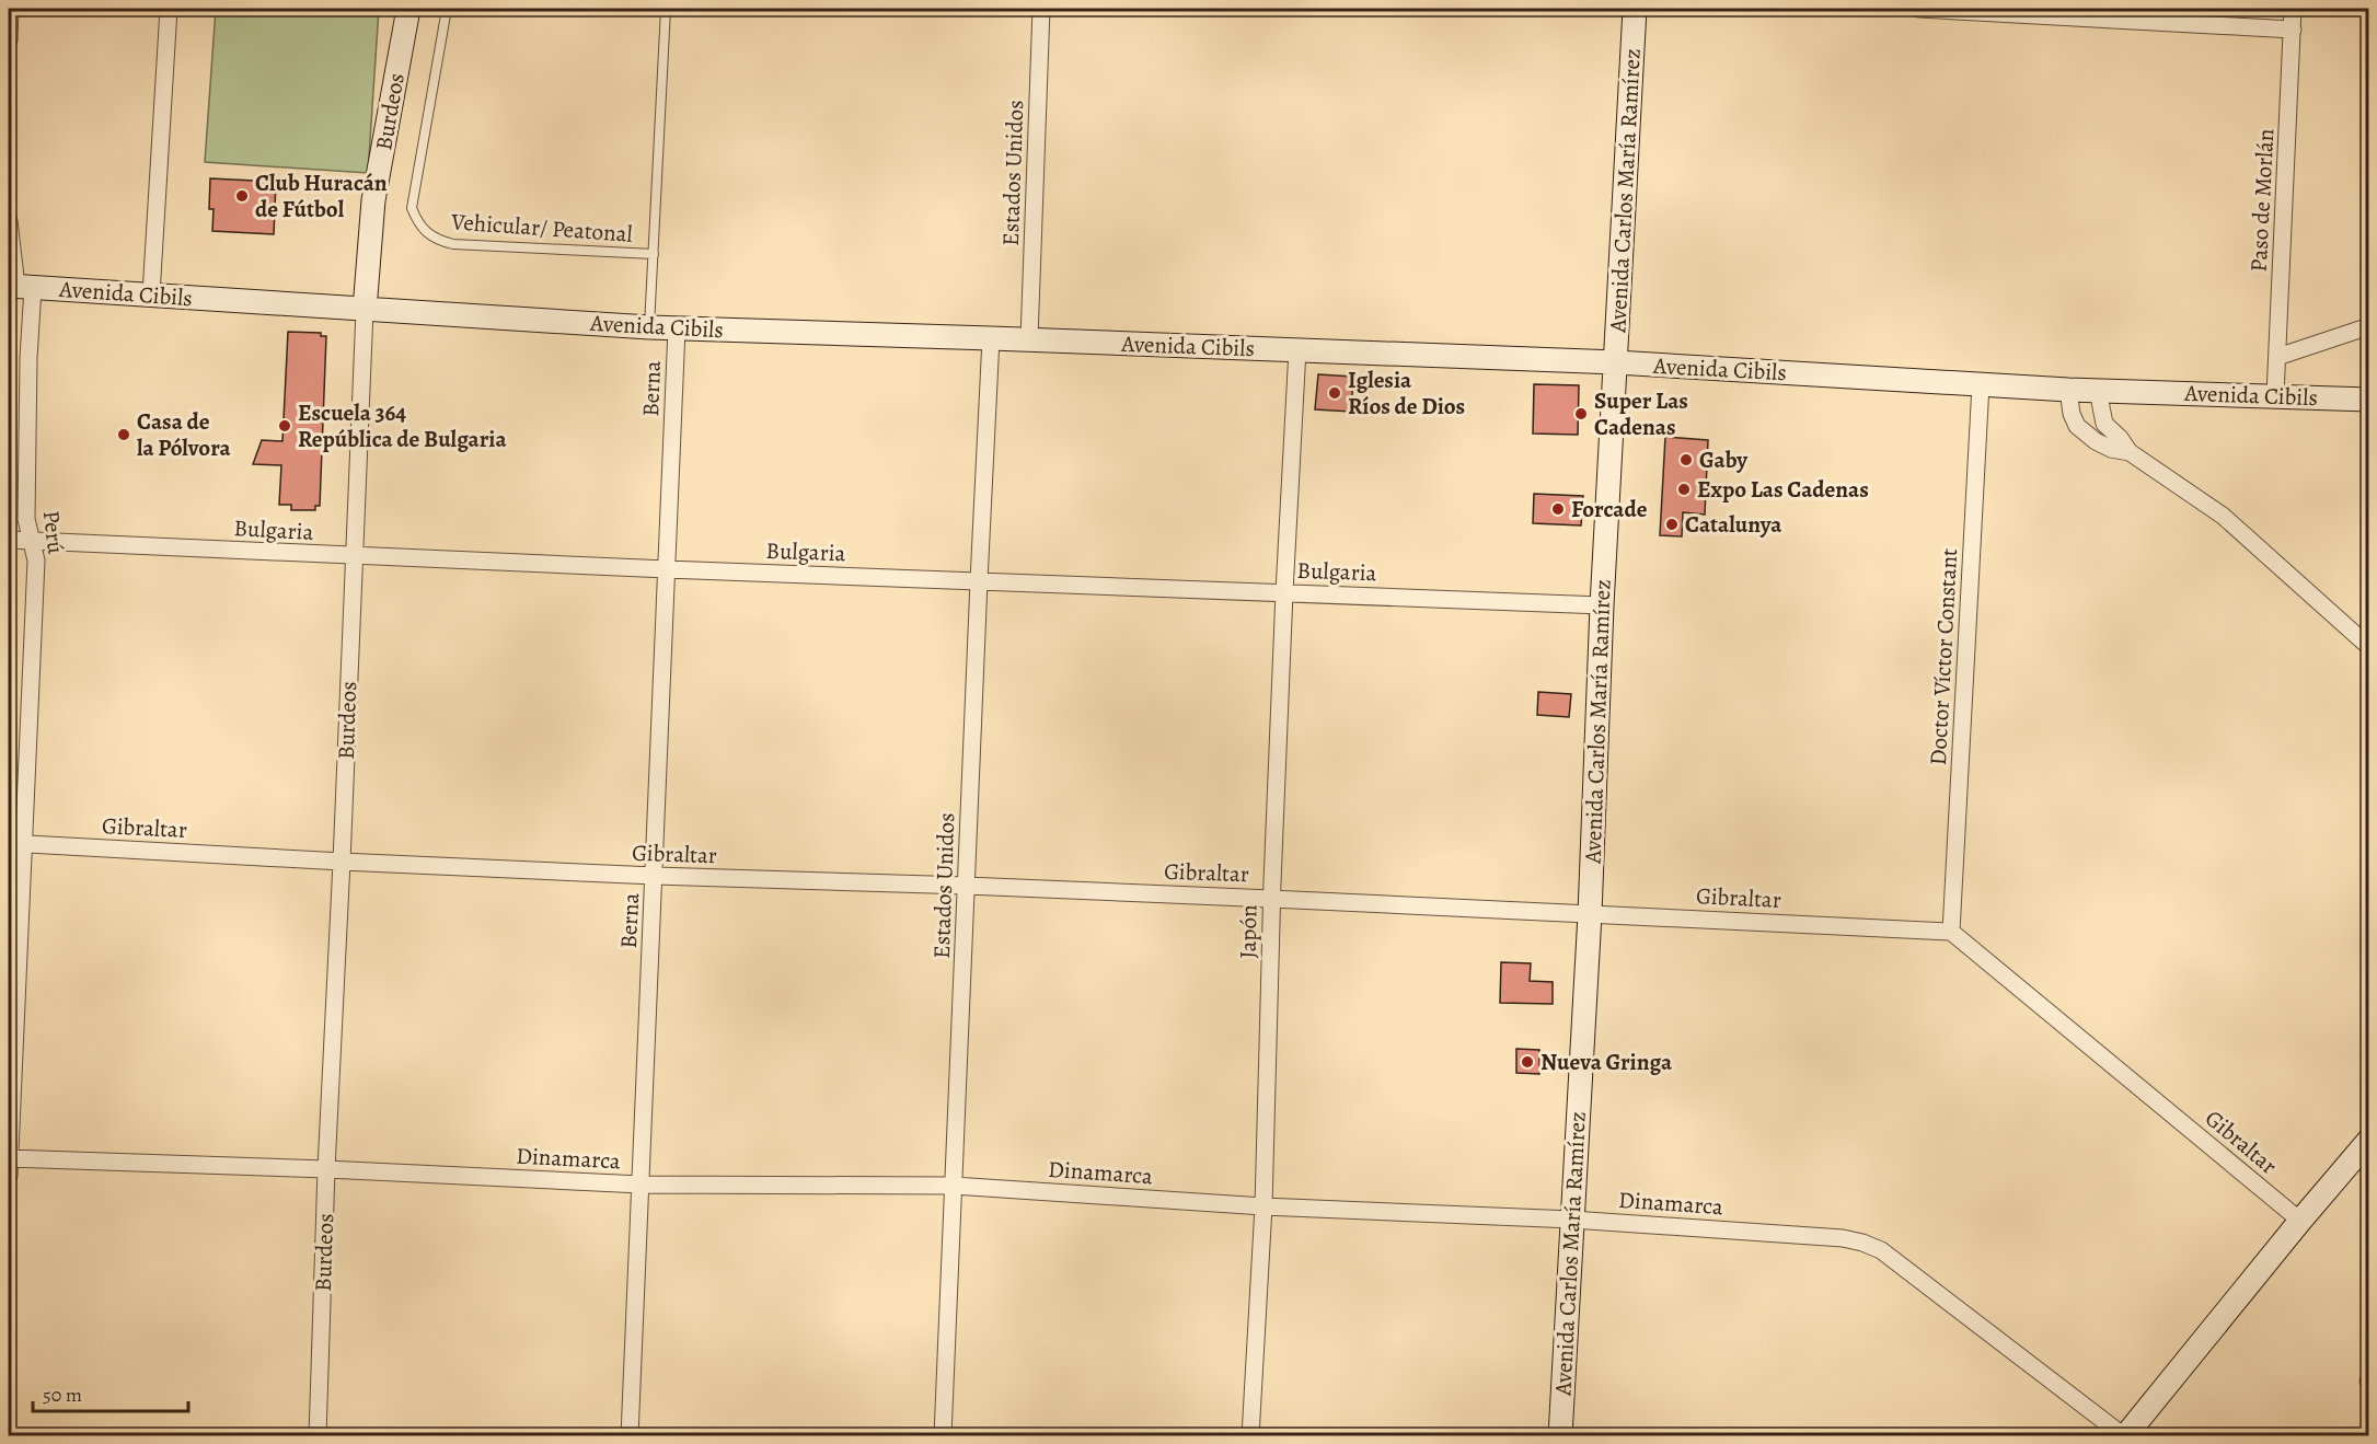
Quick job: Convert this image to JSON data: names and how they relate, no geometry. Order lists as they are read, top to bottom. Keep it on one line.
{"streets":{"street":["Burdeos","Estados Unidos","Avenida Carlos María Ramírez","Paso de Morlán","Avenida Cibils","Berna","Bulgaria","Perú","Doctor Víctor Constant","Gibraltar","Japón","Dinamarca"],"lane":["Vehicular/ Peatonal"]},"crossings":[["Burdeos","Avenida Cibils"],["Burdeos","Bulgaria"],["Burdeos","Gibraltar"],["Burdeos","Dinamarca"],["Estados Unidos","Avenida Cibils"],["Estados Unidos","Bulgaria"],["Estados Unidos","Gibraltar"],["Estados Unidos","Dinamarca"],["Avenida Carlos María Ramírez","Avenida Cibils"],["Avenida Carlos María Ramírez","Bulgaria"],["Avenida Carlos María Ramírez","Gibraltar"],["Avenida Carlos María Ramírez","Dinamarca"],["Paso de Morlán","Avenida Cibils"],["Avenida Cibils","Berna"],["Avenida Cibils","Perú"],["Avenida Cibils","Doctor Víctor Constant"],["Avenida Cibils","Japón"],["Berna","Bulgaria"],["Berna","Gibraltar"],["Berna","Dinamarca"],["Bulgaria","Perú"],["Bulgaria","Japón"],["Perú","Gibraltar"],["Perú","Dinamarca"],["Doctor Víctor Constant","Gibraltar"],["Gibraltar","Japón"],["Japón","Dinamarca"]],"places":["Club Huracán de Fútbol","Iglesia Ríos de Dios","Super Las Cadenas","Escuela 364 República de Bulgaria","Casa de la Pólvora","Gaby","Expo Las Cadenas","Forcade","Catalunya","Nueva Gringa"],"scale_bar":"50 m"}
